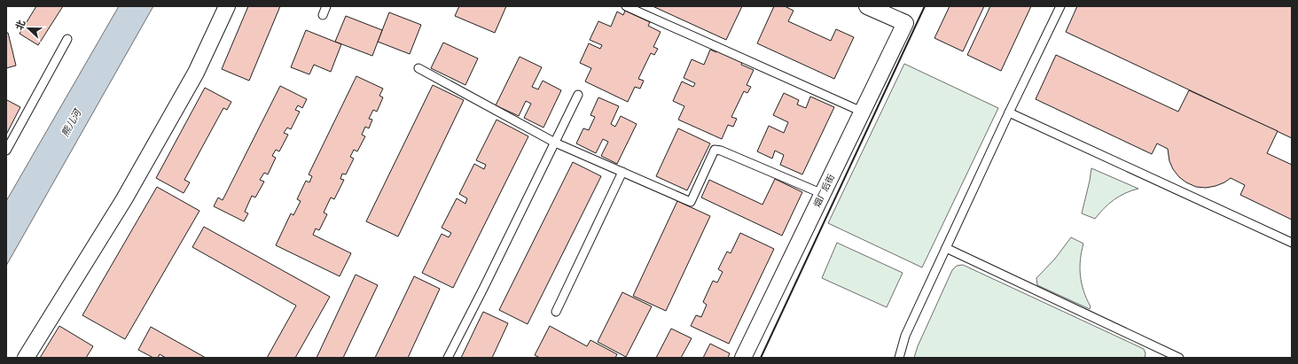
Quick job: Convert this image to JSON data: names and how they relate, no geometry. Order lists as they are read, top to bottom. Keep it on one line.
{"streets":{"street":["烟厂后街"]},"water":["熊儿河"],"north":"left"}
